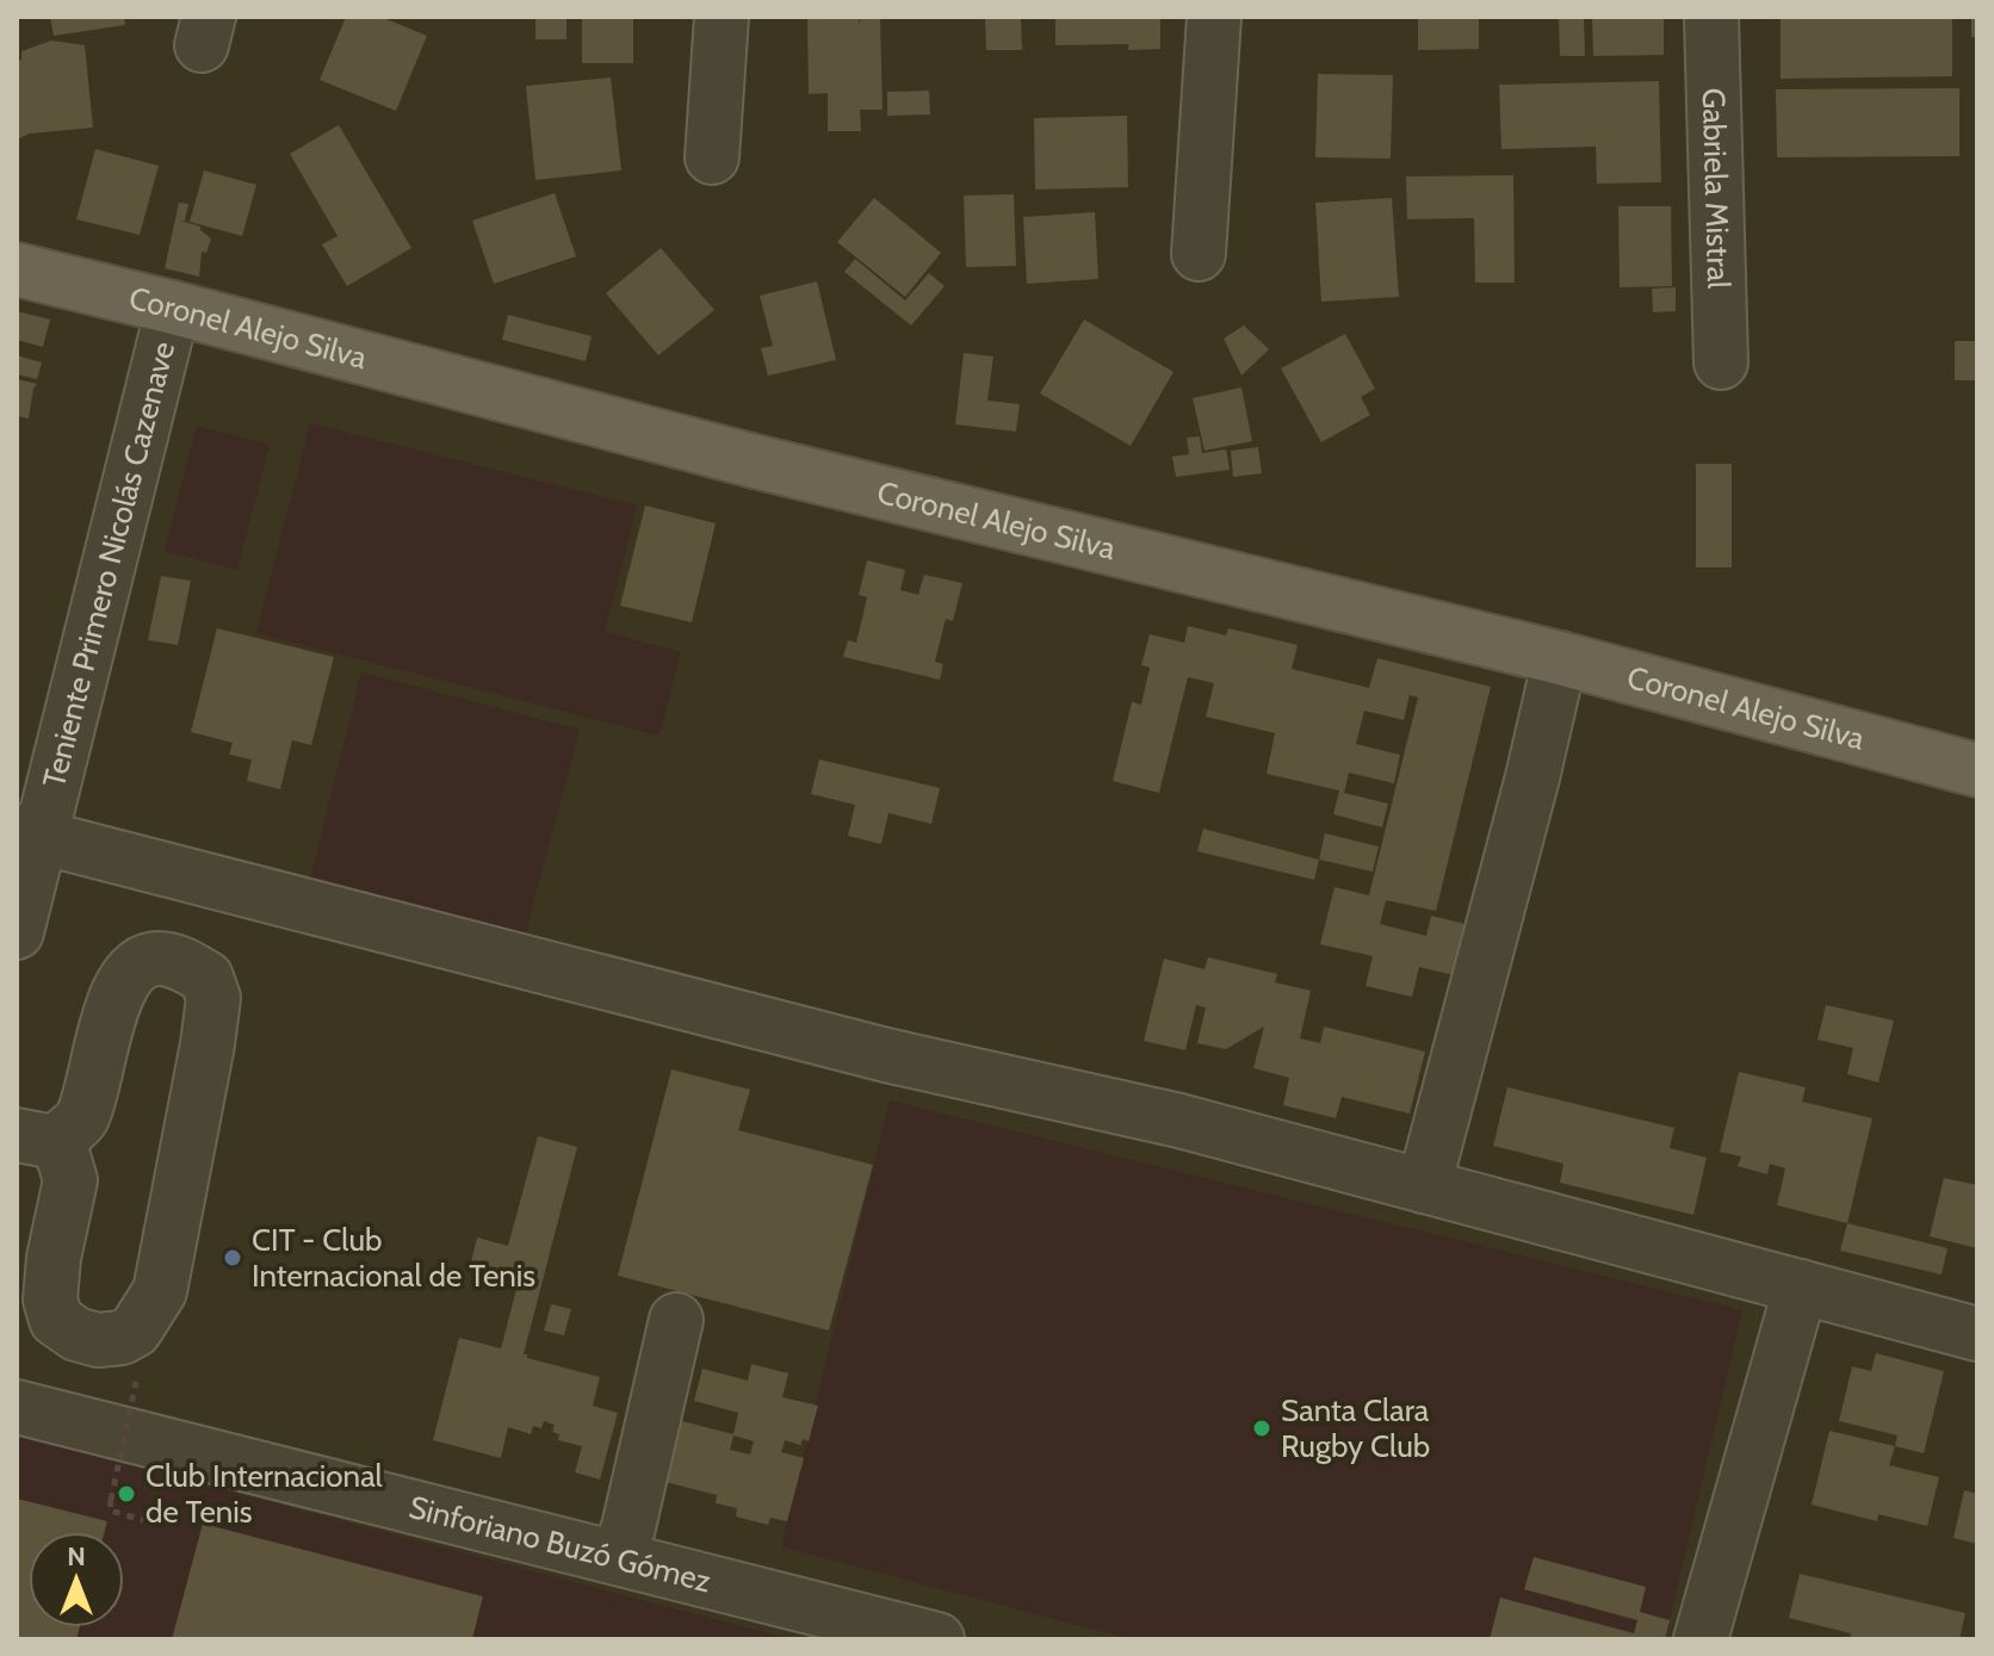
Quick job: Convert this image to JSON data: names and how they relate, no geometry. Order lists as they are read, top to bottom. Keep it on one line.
{"streets":{"main road":["Coronel Alejo Silva"],"street":["Gabriela Mistral","Teniente Primero Nicolás Cazenave","Sinforiano Buzó Gómez"]},"crossings":[["Coronel Alejo Silva","Teniente Primero Nicolás Cazenave"]],"places":["CIT - Club Internacional de Tenis","Santa Clara Rugby Club","Club Internacional de Tenis"],"north":"top"}
